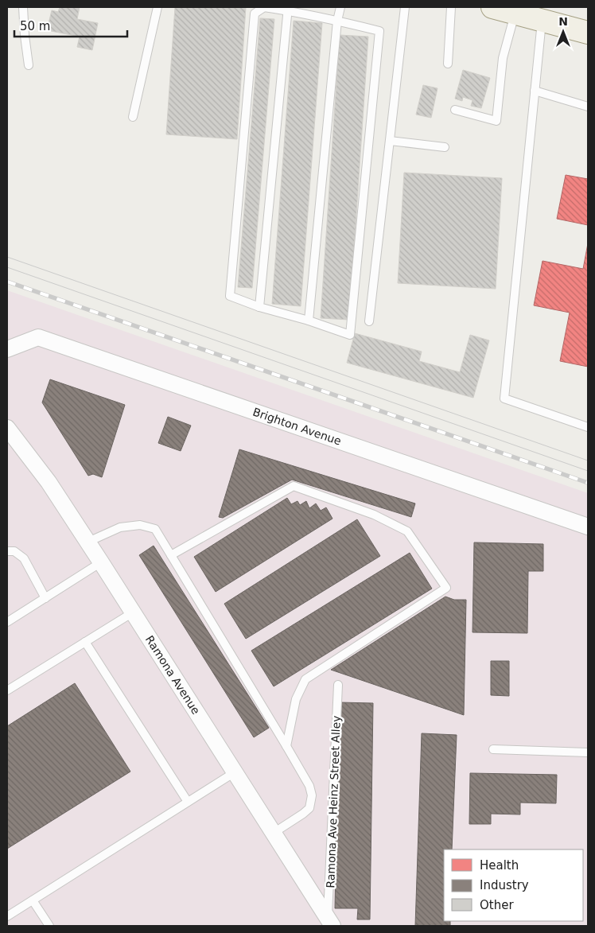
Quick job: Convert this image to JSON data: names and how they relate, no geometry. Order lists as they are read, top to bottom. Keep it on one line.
{"streets":{"street":["Brighton Avenue","Ramona Avenue"],"lane":["Ramona Ave Heinz Street Alley"]},"crossings":[["Ramona Avenue","Ramona Ave Heinz Street Alley"]],"legend":["Health","Industry","Other"],"scale_bar":"50 m","north":"top"}
